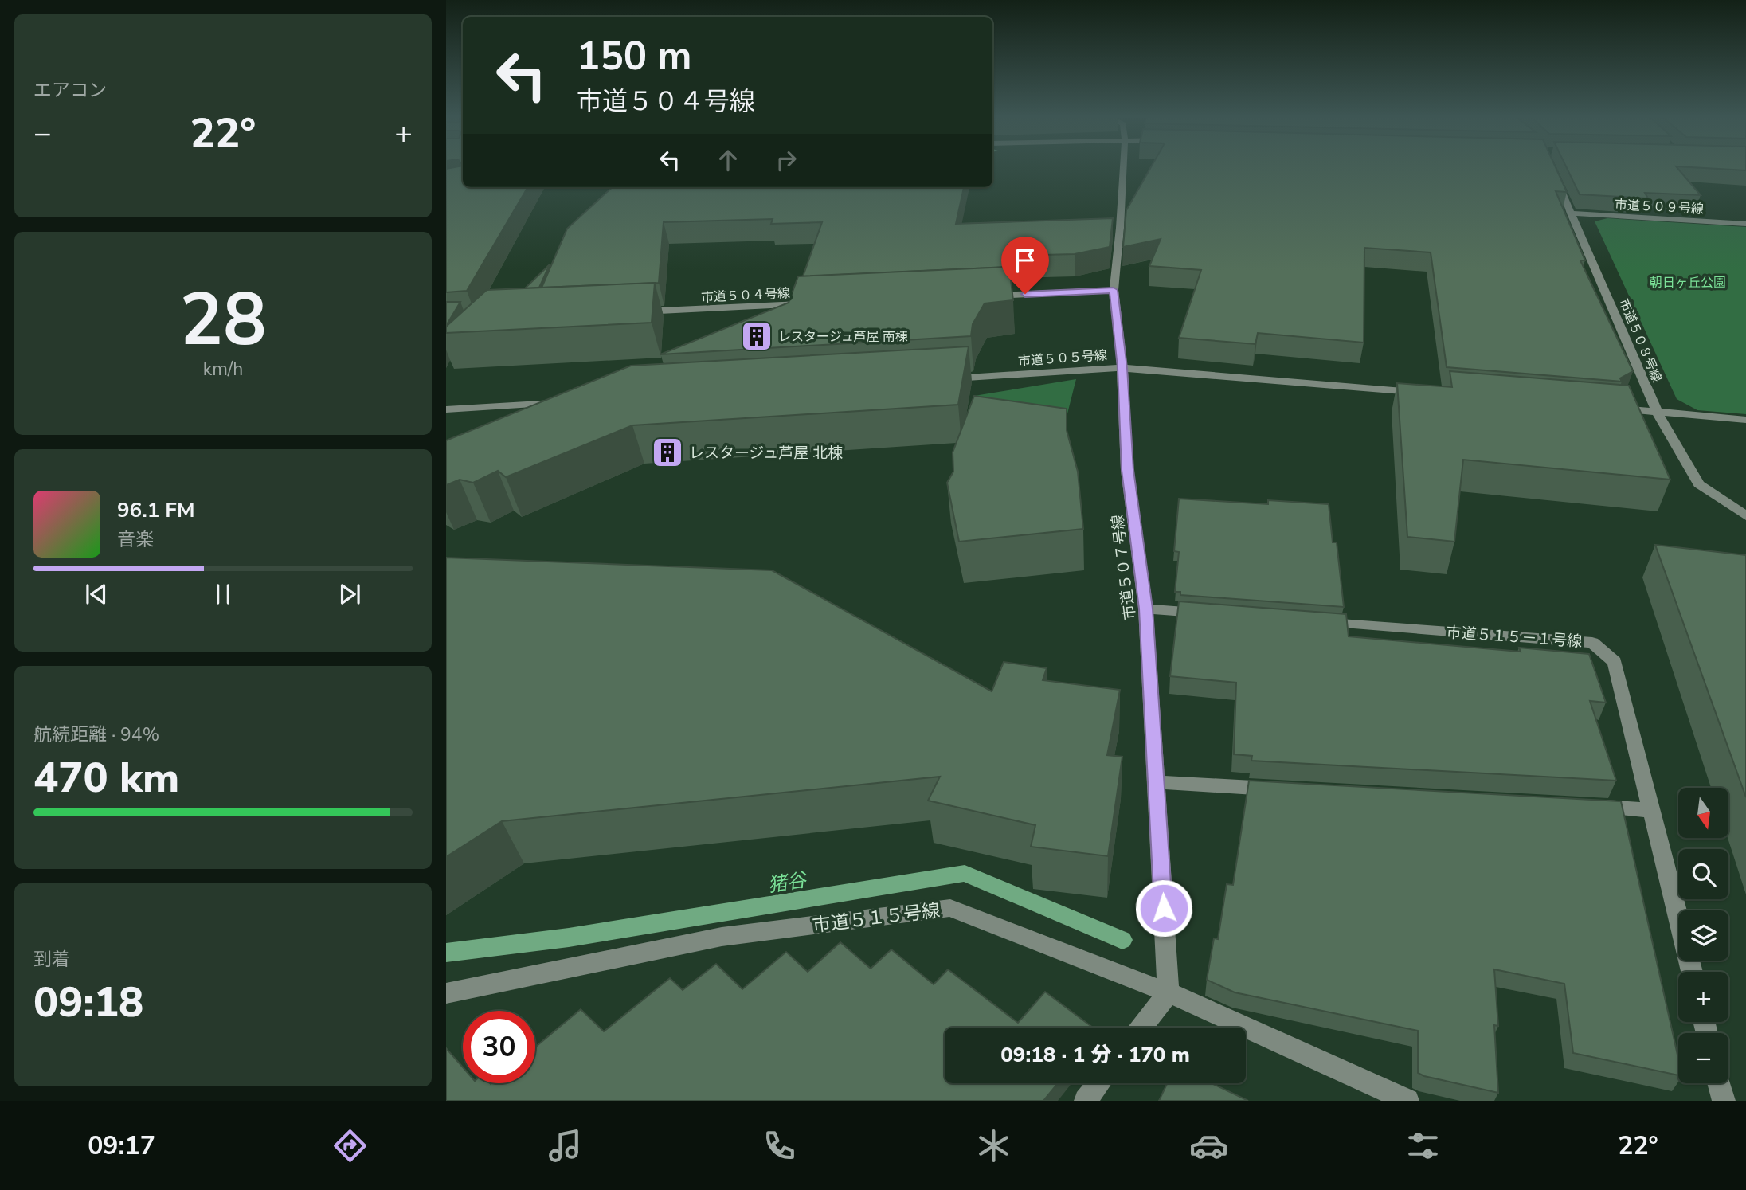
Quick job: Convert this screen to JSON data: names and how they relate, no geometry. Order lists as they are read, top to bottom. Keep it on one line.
{"streets":{"street":["市道５０９号線","市道５０４号線","市道５０８号線","市道５０５号線","市道５０７号線","市道５１５－１号線","市道５１５号線"]},"crossings":[["市道５０９号線","市道５０８号線"],["市道５０５号線","市道５０７号線"],["市道５０７号線","市道５１５号線"]],"water":["猪谷"],"parks":["朝日ヶ丘公園"],"places":{"building":["レスタージュ芦屋 南棟","レスタージュ芦屋 北棟"]},"north":"bottom","page":{"tile":["エアコン",["28","km/h"],["航続距離 · 94%","470 km"],["到着","09:18"]],"turn":["150 m","市道５０４号線"],"heat":["−","22°","+"],"song":["96.1 FM","音楽"],"map_buttons":["+","−"],"limit":"30","trip":"09:18 · 1 分 · 170 m","tabs":["09:17","22°"]}}
